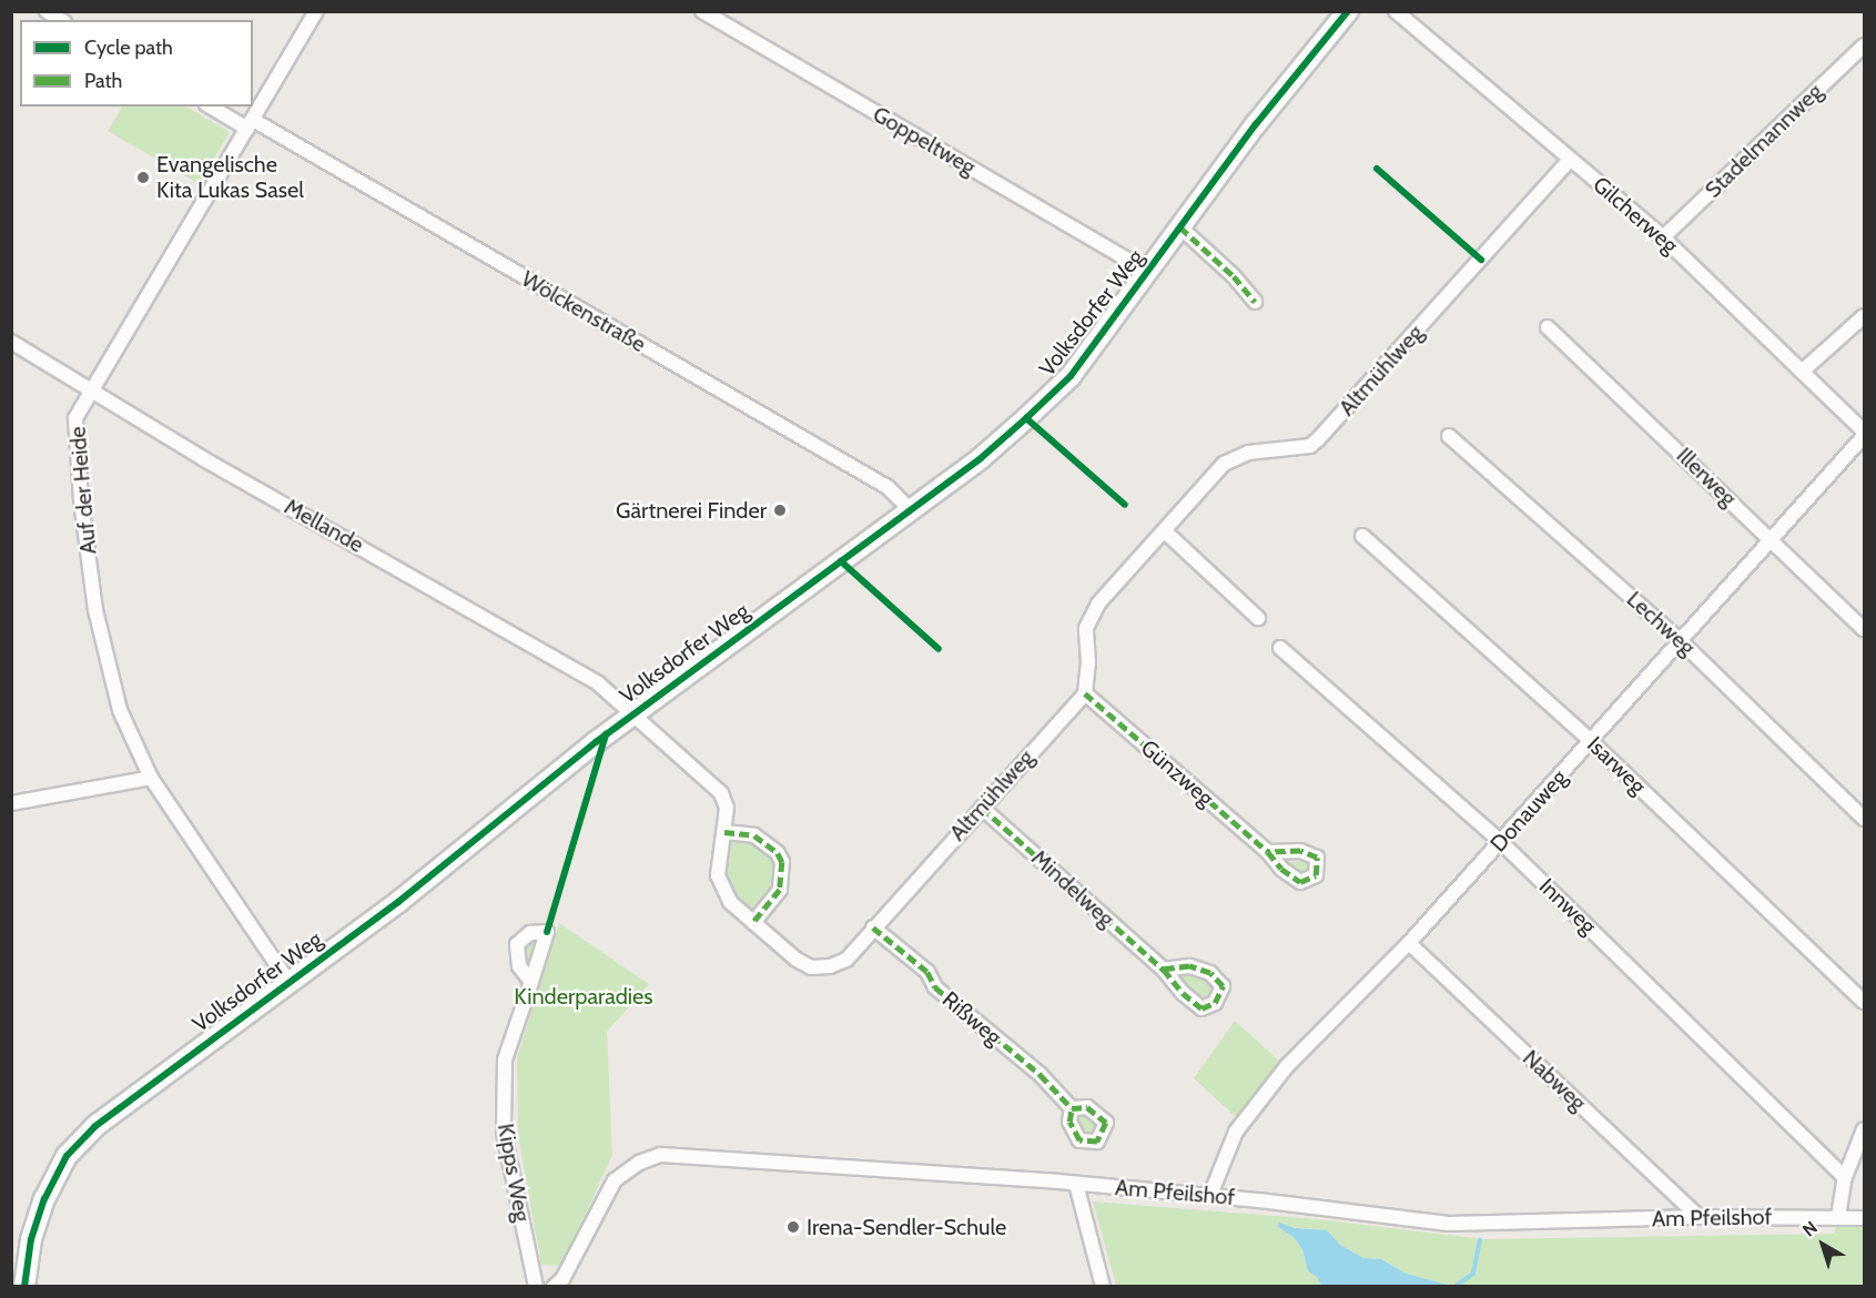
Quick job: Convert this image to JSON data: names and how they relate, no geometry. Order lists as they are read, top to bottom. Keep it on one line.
{"streets":{"street":["Goppeltweg","Stadelmannweg","Gilcherweg","Wölckenstraße","Volksdorfer Weg","Altmühlweg","Illerweg","Auf der Heide","Mellande","Lechweg","Isarweg","Günzweg","Donauweg","Mindelweg","Innweg","Rißweg","Nabweg","Kipps Weg","Am Pfeilshof"]},"crossings":[["Goppeltweg","Volksdorfer Weg"],["Stadelmannweg","Gilcherweg"],["Gilcherweg","Altmühlweg"],["Gilcherweg","Donauweg"],["Wölckenstraße","Volksdorfer Weg"],["Wölckenstraße","Auf der Heide"],["Volksdorfer Weg","Altmühlweg"],["Volksdorfer Weg","Auf der Heide"],["Volksdorfer Weg","Mellande"],["Altmühlweg","Mellande"],["Altmühlweg","Günzweg"],["Altmühlweg","Mindelweg"],["Altmühlweg","Rißweg"],["Illerweg","Donauweg"],["Auf der Heide","Mellande"],["Lechweg","Donauweg"],["Isarweg","Donauweg"],["Donauweg","Innweg"],["Donauweg","Nabweg"],["Donauweg","Am Pfeilshof"],["Nabweg","Am Pfeilshof"]],"parks":["Kinderparadies"],"places":["Evangelische Kita Lukas Sasel","Gärtnerei Finder","Irena-Sendler-Schule"],"legend":["Cycle path","Path"],"north":"top left"}
